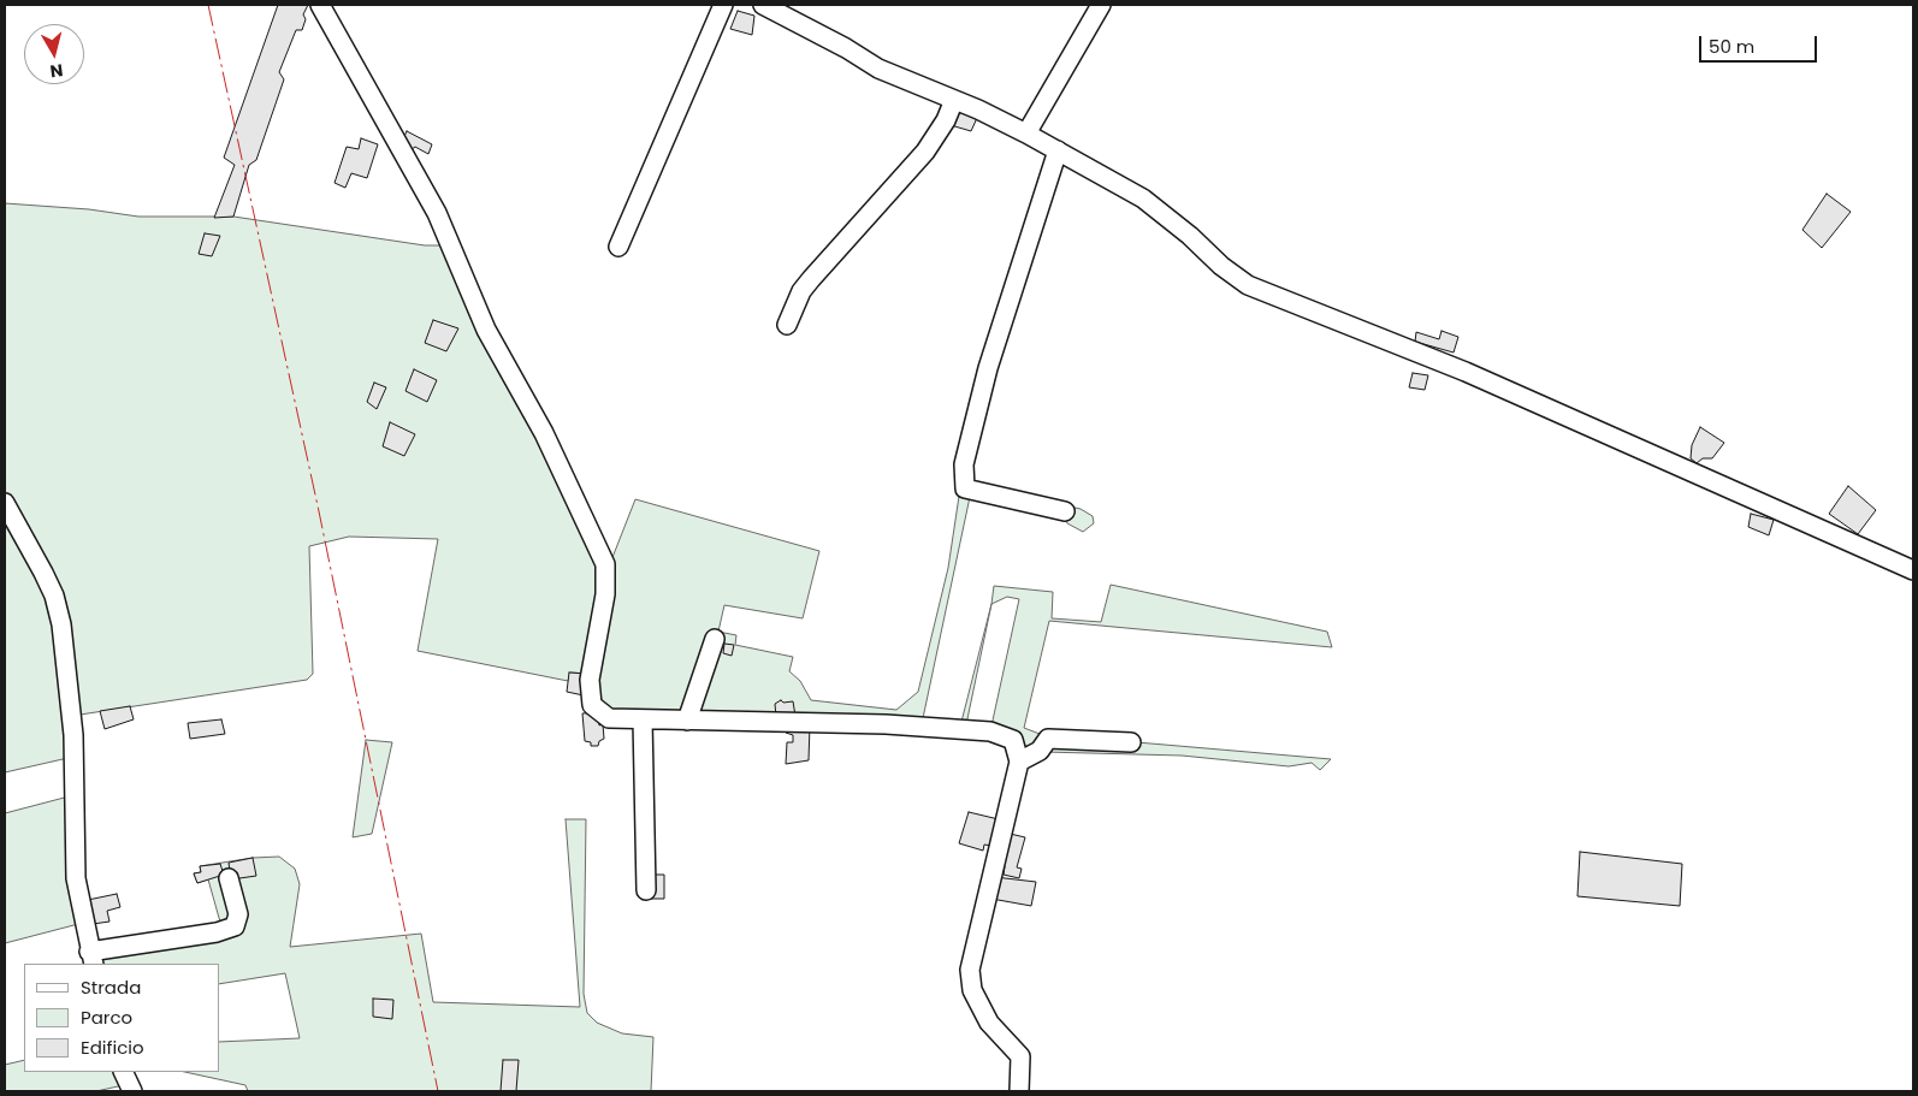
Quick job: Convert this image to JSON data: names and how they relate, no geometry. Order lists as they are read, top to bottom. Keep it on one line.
{"legend":["Strada","Parco","Edificio"],"scale_bar":"50 m","north":"bottom"}
